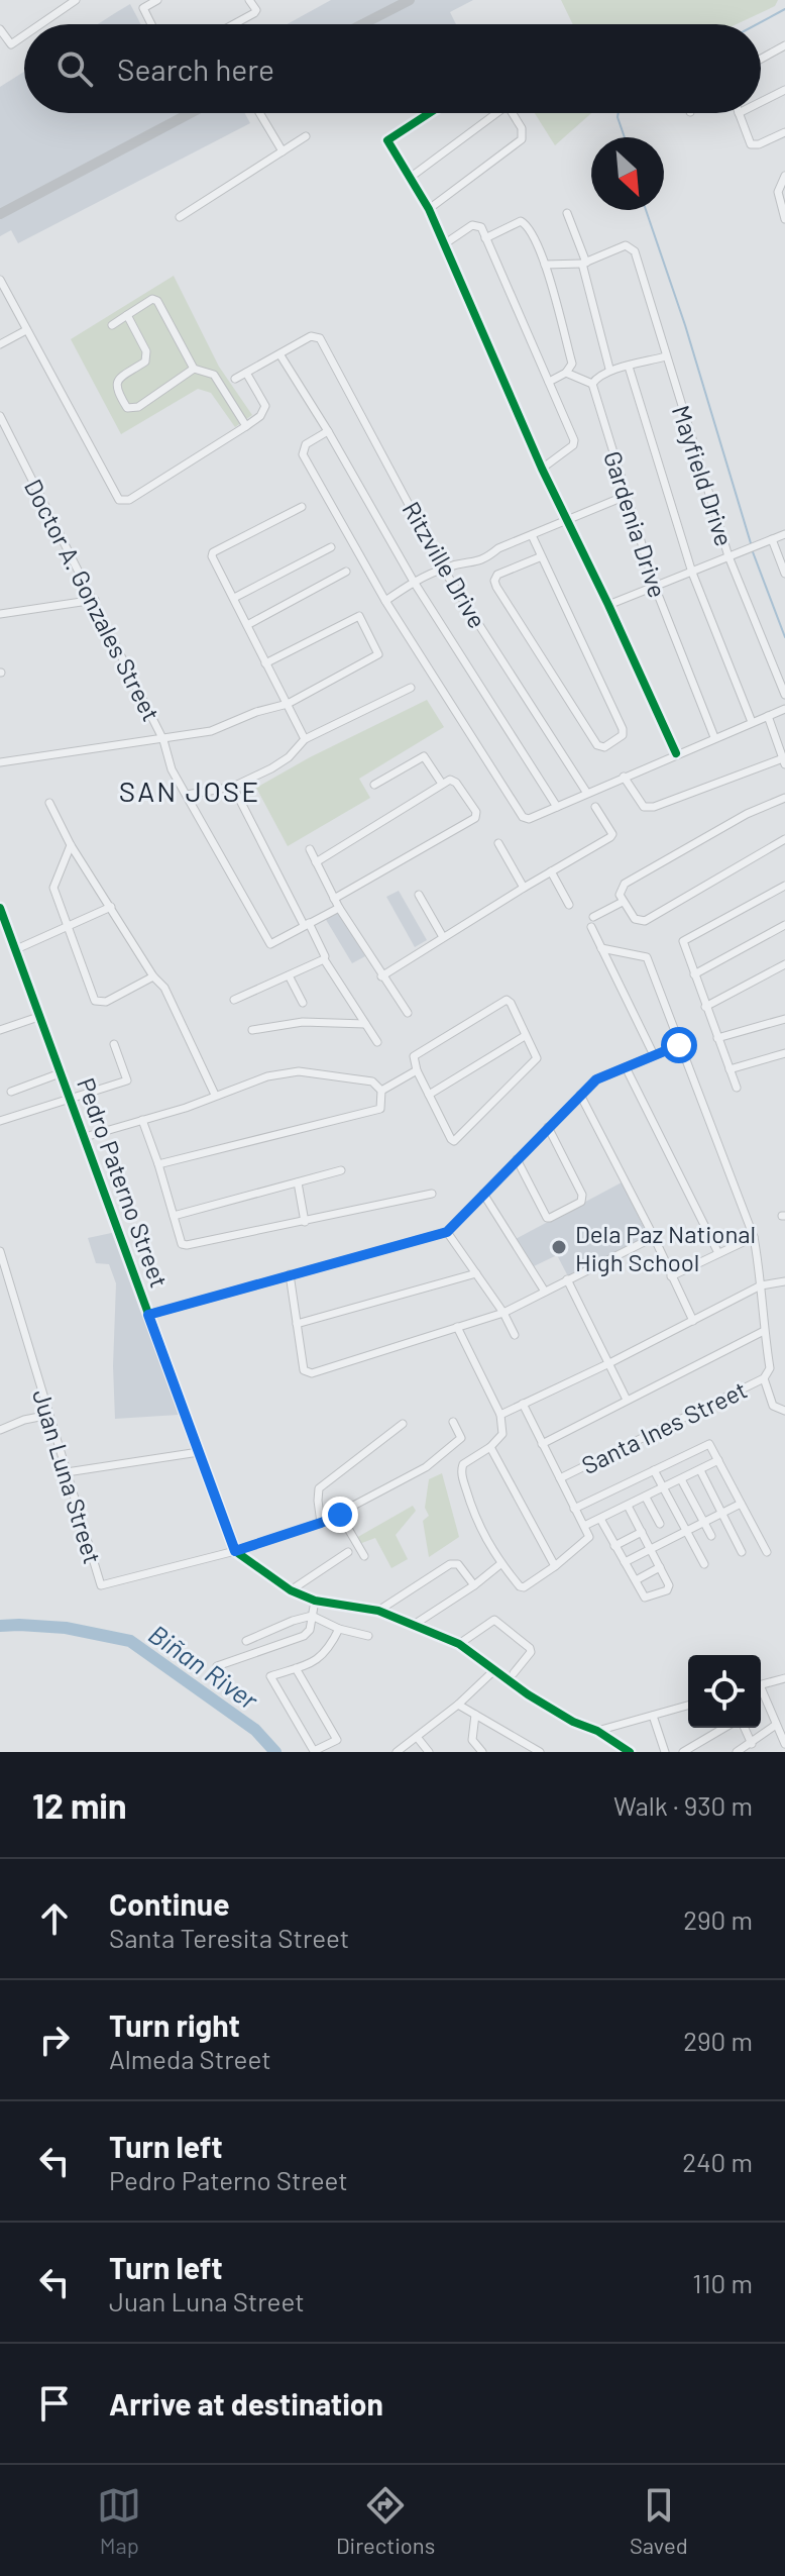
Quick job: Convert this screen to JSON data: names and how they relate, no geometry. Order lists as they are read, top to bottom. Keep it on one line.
{"streets":{"street":["Mayfield Drive","Gardenia Drive","Ritzville Drive","Doctor A. Gonzales Street","Pedro Paterno Street","Santa Ines Street","Juan Luna Street"]},"crossings":[["Pedro Paterno Street","Juan Luna Street"]],"districts":["SAN JOSE"],"water":["Biñan River"],"places":["Dela Paz National High School"],"north":"bottom right","page":{"search":"Search here","heading":["12 min","Walk · 930 m"],"list":[["Continue","Santa Teresita Street","290 m"],["Turn right","Almeda Street","290 m"],["Turn left","Pedro Paterno Street","240 m"],["Turn left","Juan Luna Street","110 m"],"Arrive at destination"],"nav":["Map","Directions","Saved"]}}
